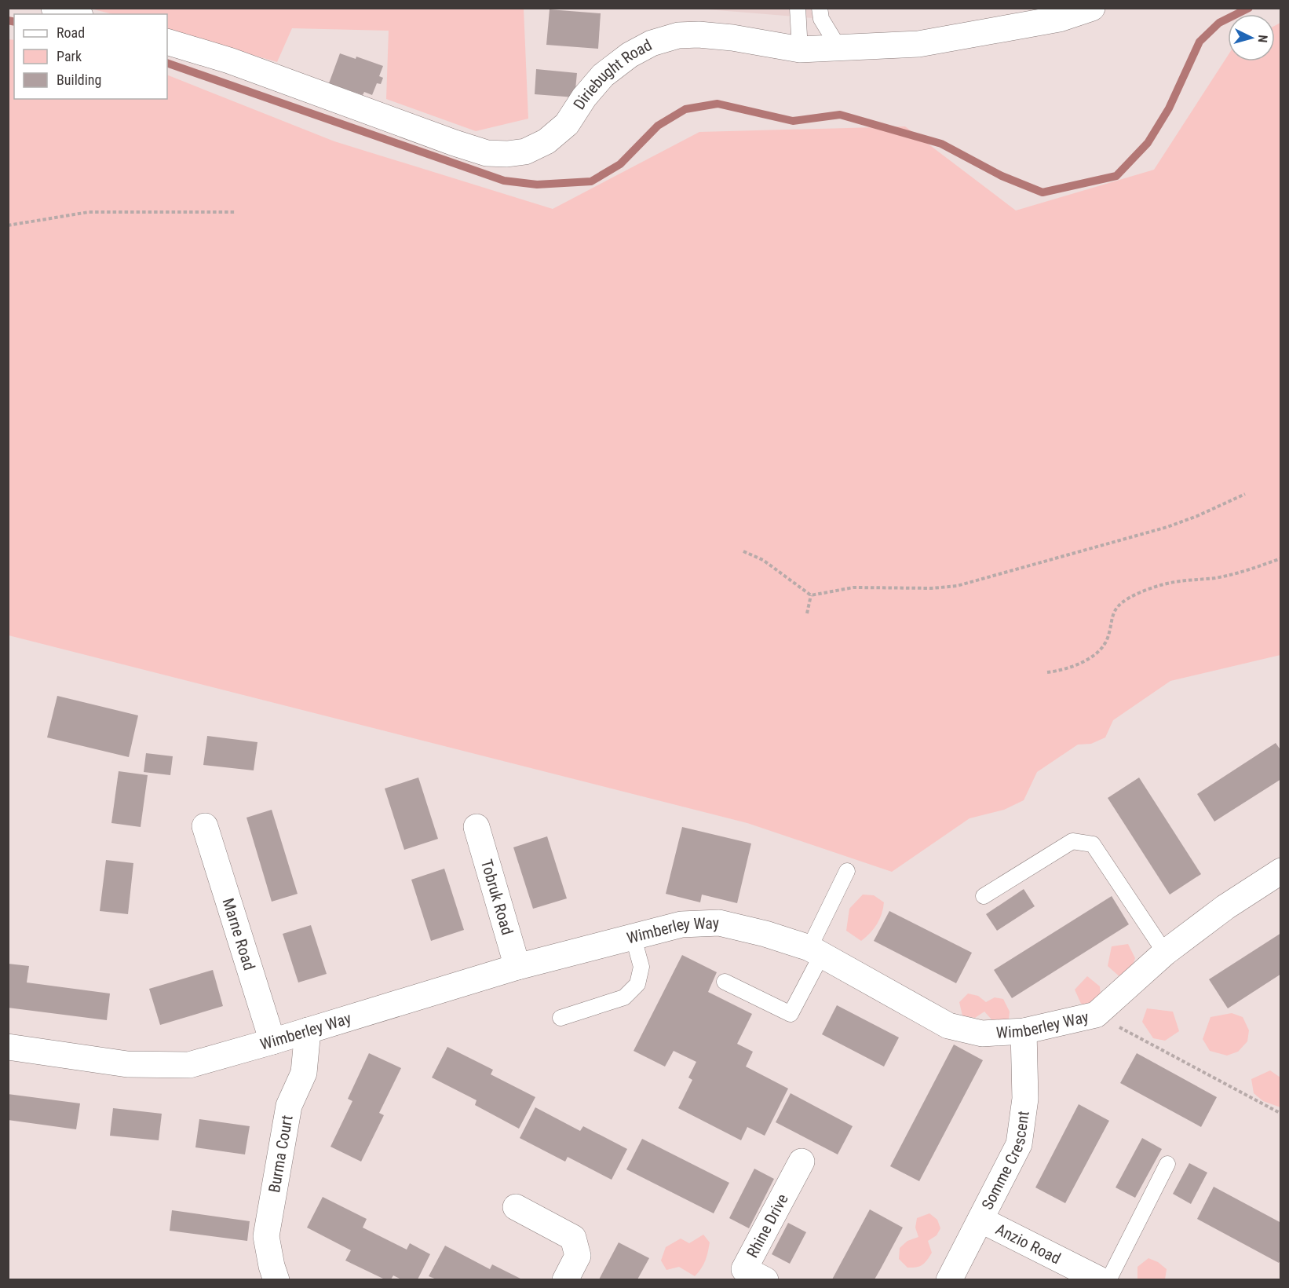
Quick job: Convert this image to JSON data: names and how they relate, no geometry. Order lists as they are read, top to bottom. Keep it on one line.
{"streets":{"street":["Diriebught Road","Tobruk Road","Wimberley Way","Marne Road","Burma Court","Somme Crescent","Rhine Drive","Anzio Road"]},"crossings":[["Tobruk Road","Wimberley Way"],["Wimberley Way","Marne Road"],["Wimberley Way","Burma Court"],["Wimberley Way","Somme Crescent"],["Somme Crescent","Anzio Road"]],"legend":["Road","Park","Building"],"north":"right"}
